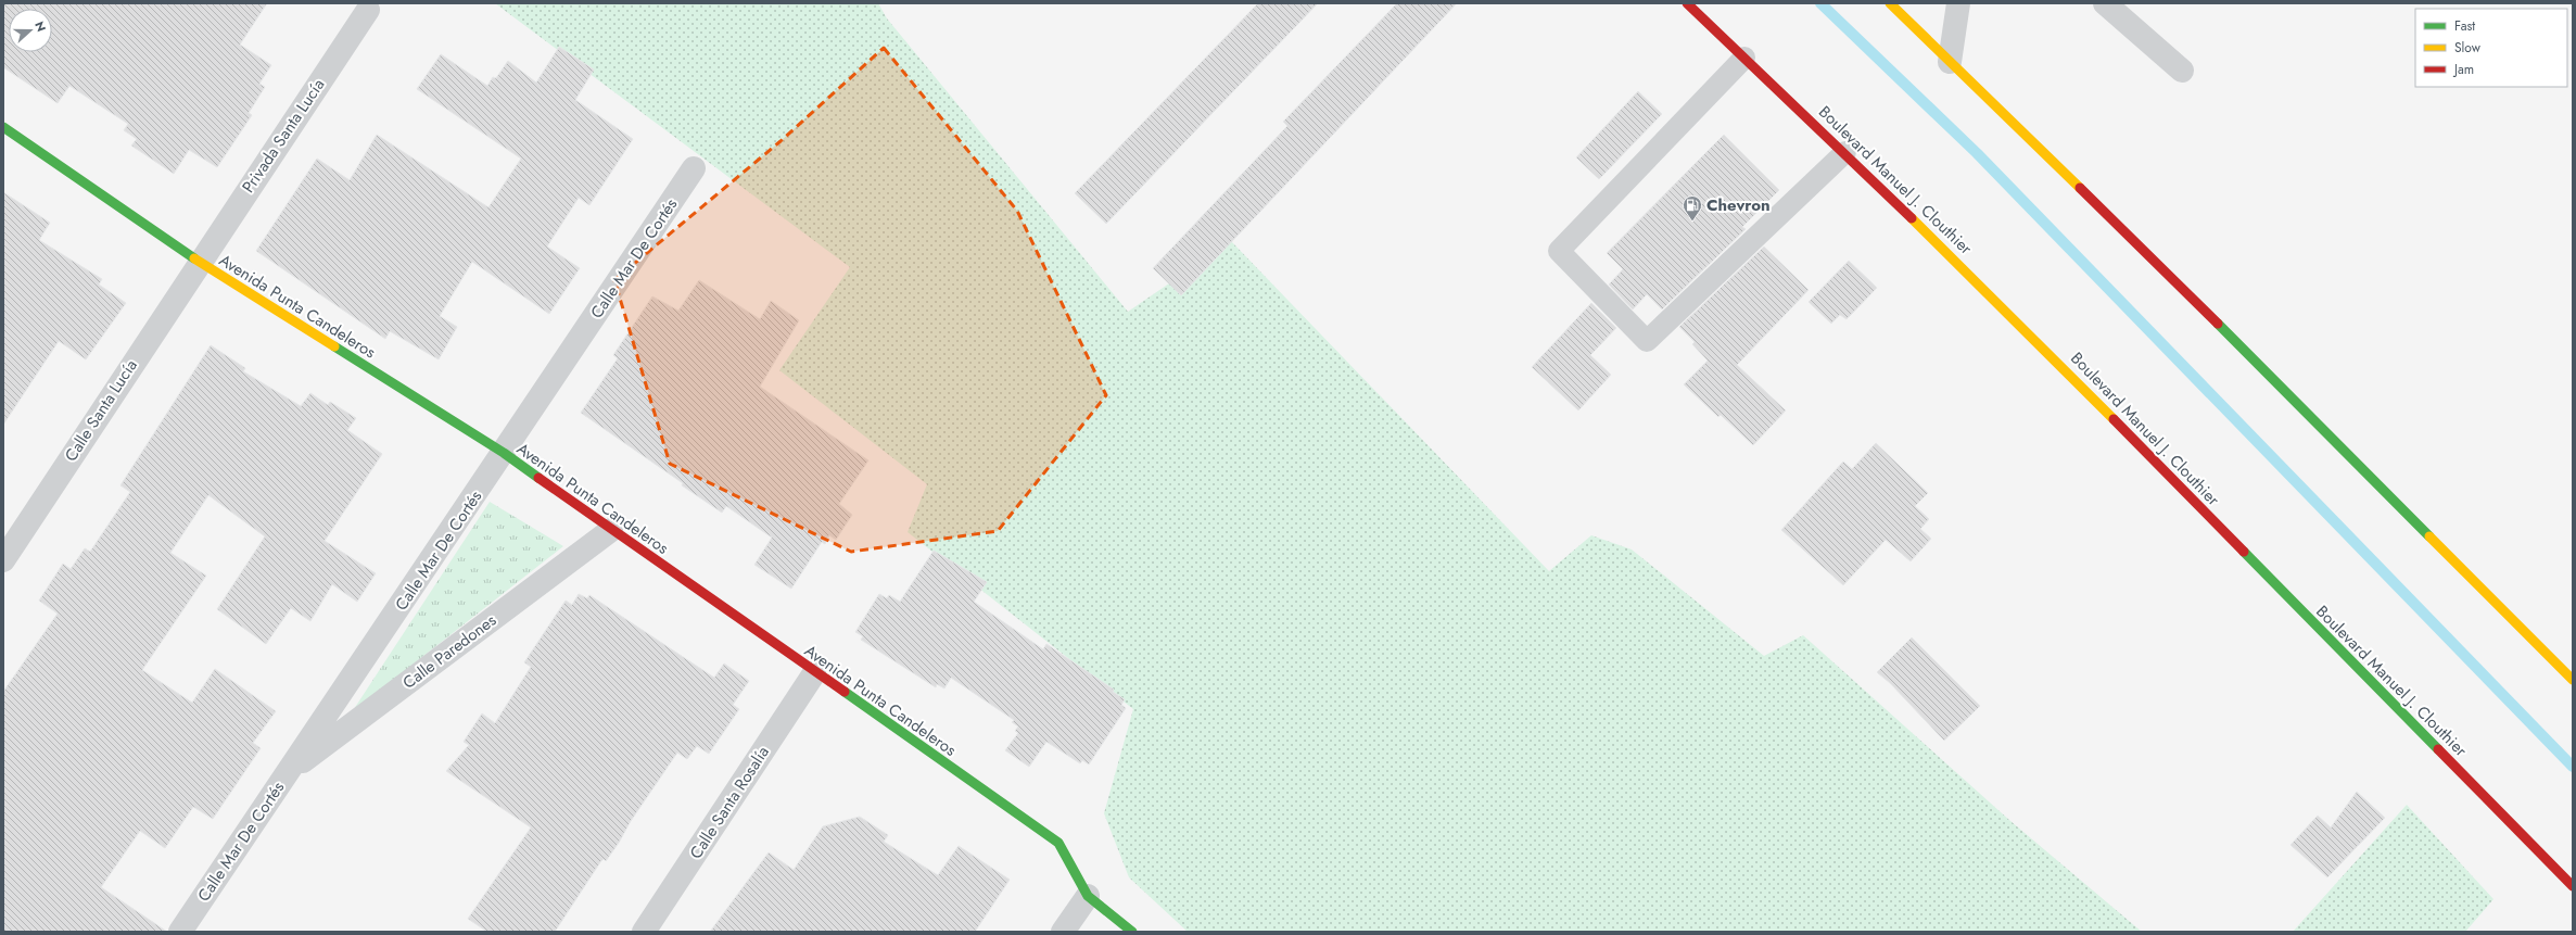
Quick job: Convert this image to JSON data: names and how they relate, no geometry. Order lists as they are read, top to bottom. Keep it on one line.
{"streets":{"main road":["Boulevard Manuel J. Clouthier","Avenida Punta Candeleros"],"street":["Privada Santa Lucía","Calle Mar De Cortés","Calle Santa Lucía","Calle Paredones","Calle Santa Rosalía"]},"crossings":[["Privada Santa Lucía","Avenida Punta Candeleros"],["Privada Santa Lucía","Calle Santa Lucía"],["Calle Mar De Cortés","Avenida Punta Candeleros"],["Calle Mar De Cortés","Calle Paredones"],["Avenida Punta Candeleros","Calle Santa Lucía"],["Avenida Punta Candeleros","Calle Paredones"],["Avenida Punta Candeleros","Calle Santa Rosalía"]],"places":{"fuel station":["Chevron"]},"legend":["Fast","Slow","Jam"],"north":"right"}
